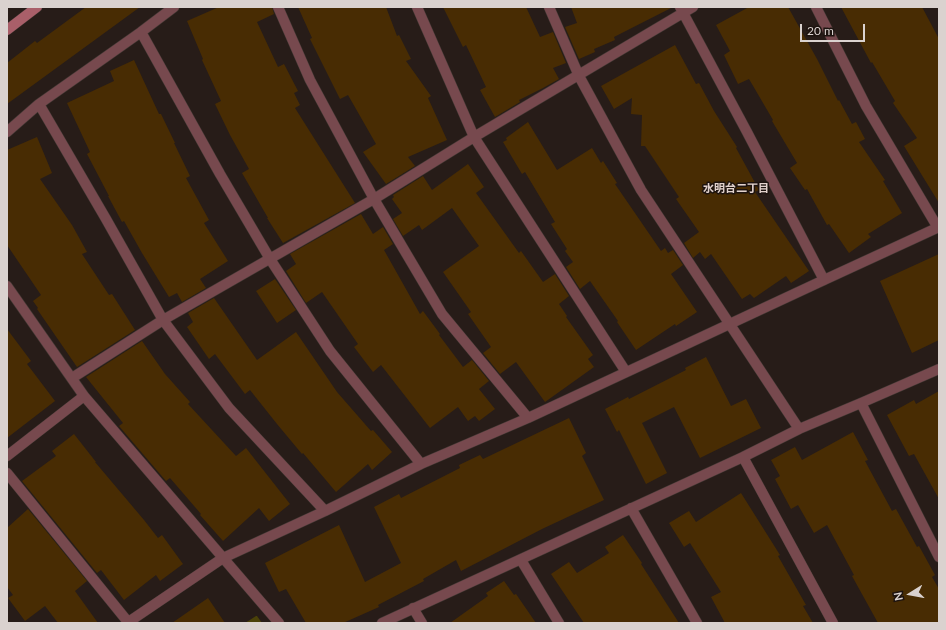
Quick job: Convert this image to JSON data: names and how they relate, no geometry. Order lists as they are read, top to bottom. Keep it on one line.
{"districts":["水明台二丁目"],"scale_bar":"20 m","north":"left"}
